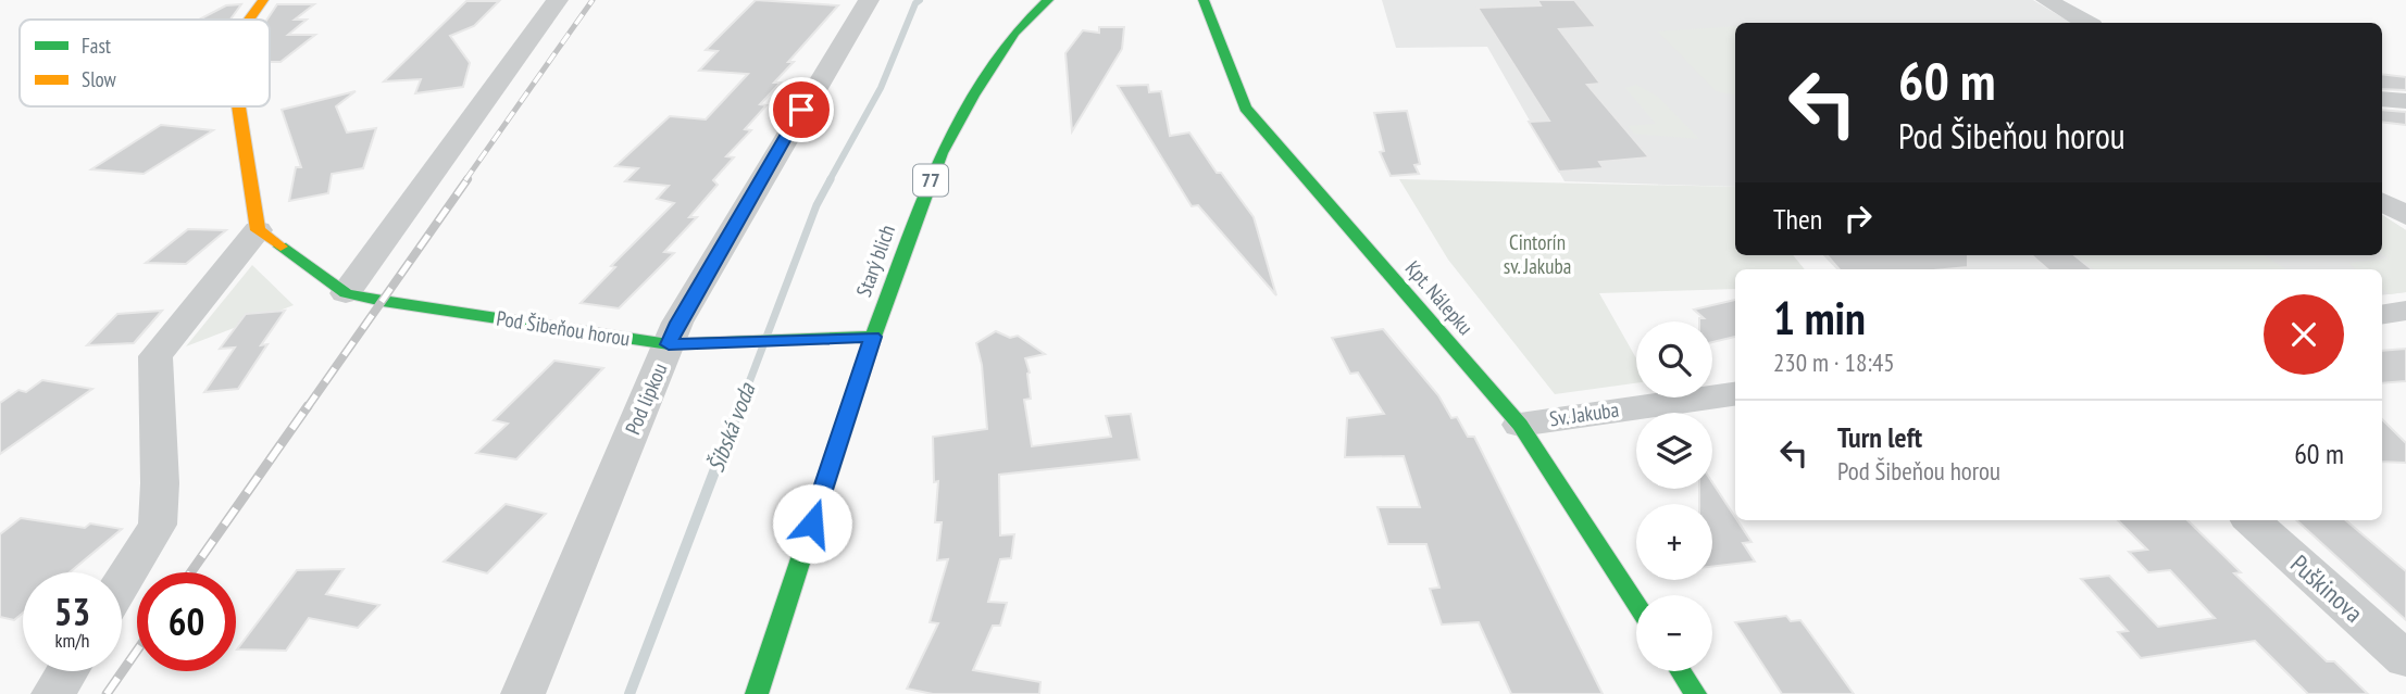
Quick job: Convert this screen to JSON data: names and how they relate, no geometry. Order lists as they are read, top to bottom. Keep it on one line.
{"streets":{"street":["77","Starý blich","Kpt. Nálepku","Pod Šibeňou horou","Pod lipkou","Sv. Jakuba","Puškinova"]},"crossings":[["Starý blich","Pod Šibeňou horou"],["Kpt. Nálepku","Sv. Jakuba"],["Pod Šibeňou horou","Pod lipkou"]],"water":["Šibská voda"],"parks":["Cintorín sv. Jakuba"],"legend":["Fast","Slow"],"page":{"turn":["60 m","Pod Šibeňou horou"],"then":"Then","heading":["1 min","230 m · 18:45"],"map_buttons":["+","−"],"list":[{"name":"Turn left","note":"Pod Šibeňou horou","value":"60 m"}],"speed":"53 km/h","limit":"60"}}
